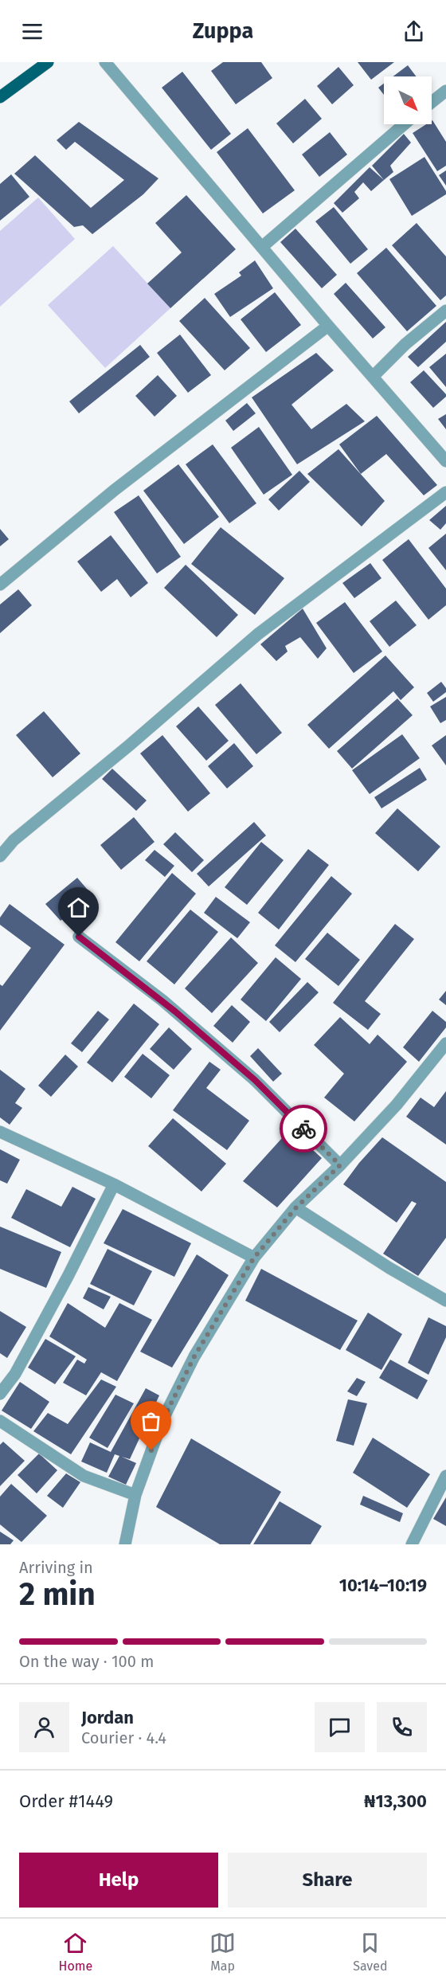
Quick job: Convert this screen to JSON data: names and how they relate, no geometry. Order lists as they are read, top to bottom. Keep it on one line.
{"north":"bottom right","page":{"header":"Zuppa","heading":["2 min","Arriving in","10:14–10:19"],"panel":["Jordan","Courier · 4.4","Order #1449","₦13,300"],"bar":"On the way · 100 m","buttons":["Help","Share"],"tabs":["Home","Map","Saved"]}}
